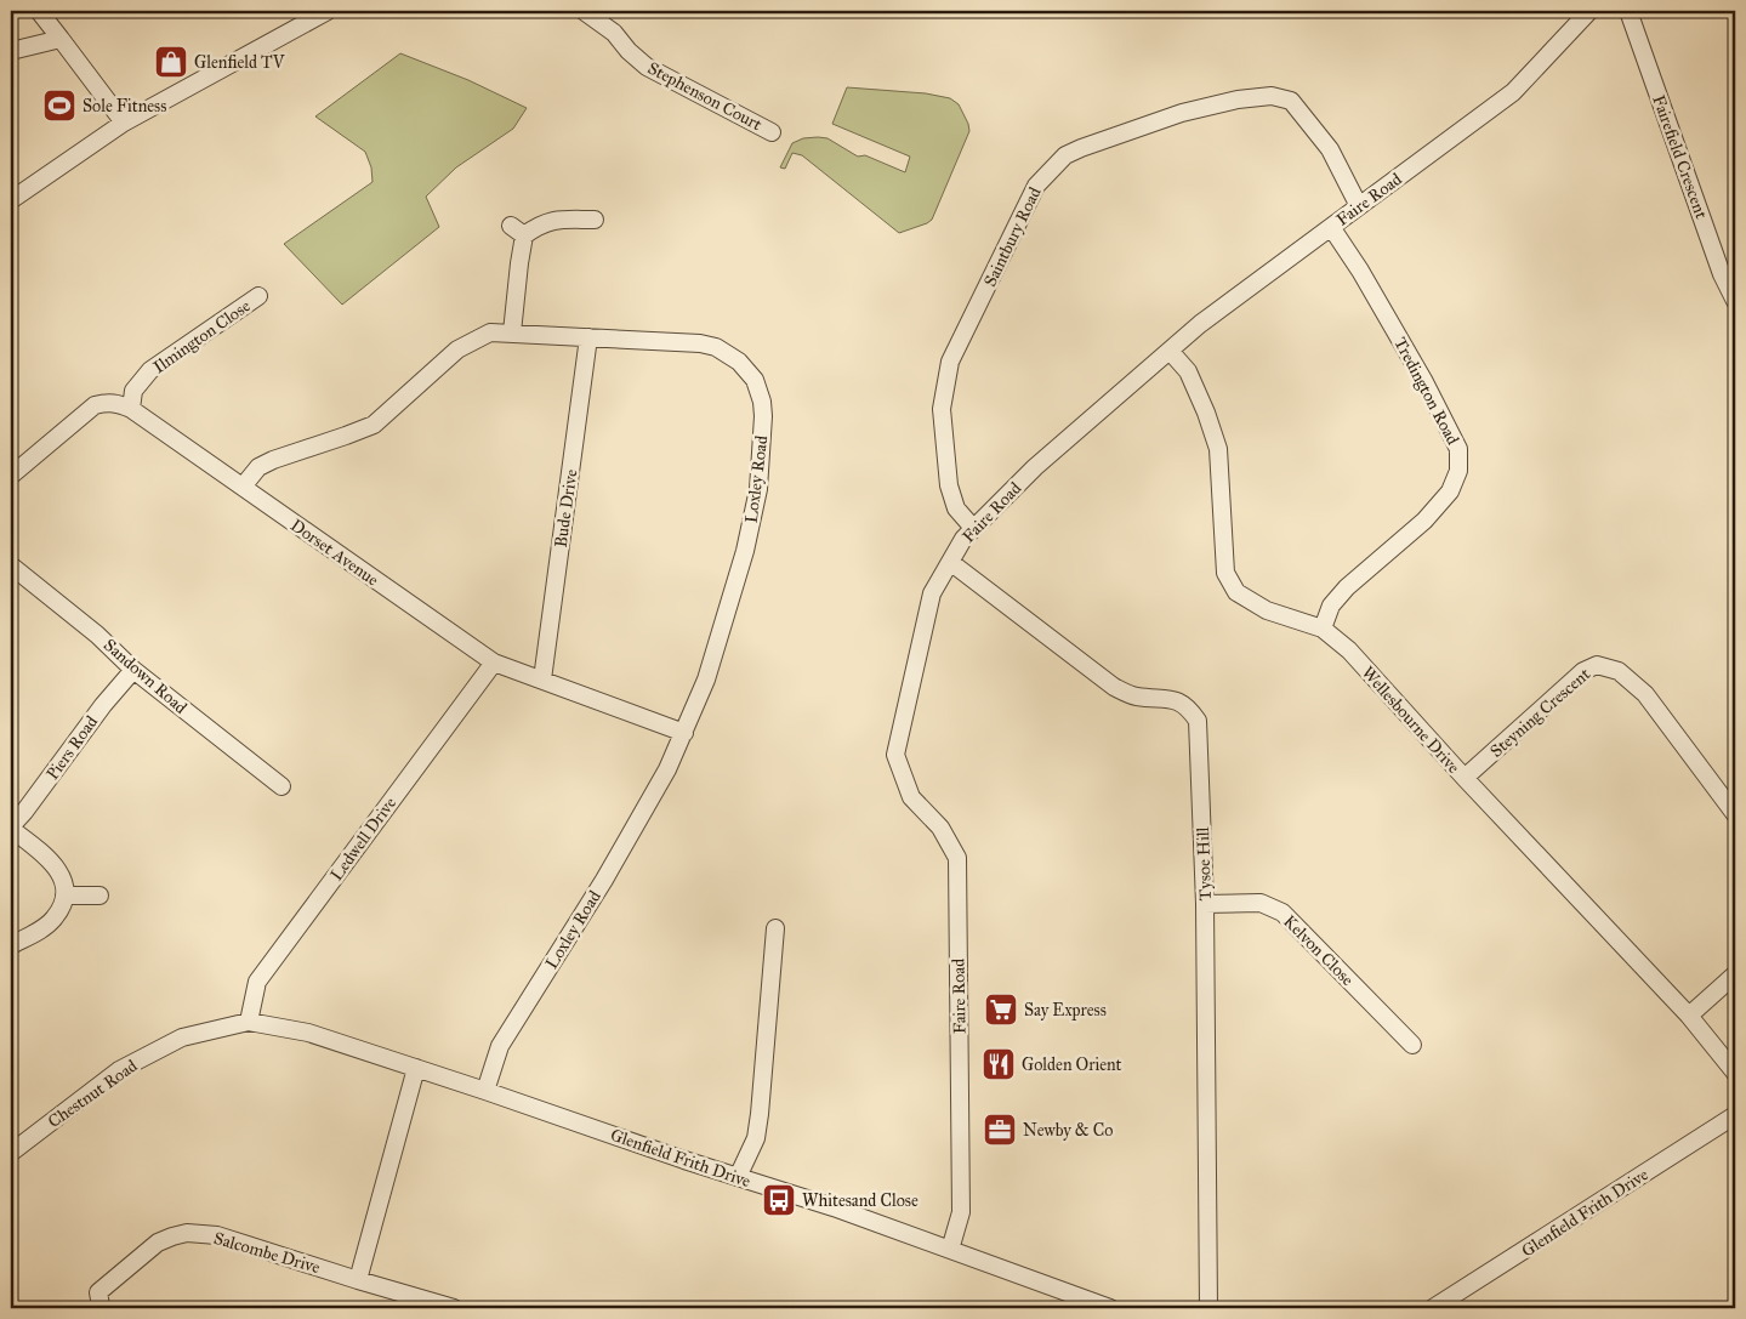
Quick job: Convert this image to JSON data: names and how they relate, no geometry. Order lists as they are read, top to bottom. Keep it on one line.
{"streets":{"street":["Stephenson Court","Fairefield Crescent","Faire Road","Saintbury Road","Ilmington Close","Tredington Road","Loxley Road","Bude Drive","Dorset Avenue","Sandown Road","Steyning Crescent","Wellesbourne Drive","Piers Road","Ledwell Drive","Tysoe Hill","Kelvon Close","Chestnut Road","Glenfield Frith Drive","Salcombe Drive"]},"crossings":[["Faire Road","Saintbury Road"],["Faire Road","Tredington Road"],["Faire Road","Wellesbourne Drive"],["Faire Road","Tysoe Hill"],["Faire Road","Glenfield Frith Drive"],["Ilmington Close","Dorset Avenue"],["Tredington Road","Wellesbourne Drive"],["Loxley Road","Bude Drive"],["Loxley Road","Dorset Avenue"],["Loxley Road","Glenfield Frith Drive"],["Bude Drive","Dorset Avenue"],["Dorset Avenue","Ledwell Drive"],["Sandown Road","Piers Road"],["Steyning Crescent","Wellesbourne Drive"],["Ledwell Drive","Chestnut Road"],["Ledwell Drive","Glenfield Frith Drive"],["Tysoe Hill","Kelvon Close"],["Chestnut Road","Glenfield Frith Drive"]],"places":{"shop":["Glenfield TV"],"sports":["Sole Fitness"],"supermarket":["Say Express"],"restaurant":["Golden Orient"],"office":["Newby & Co"],"bus stop":["Whitesand Close"]}}
